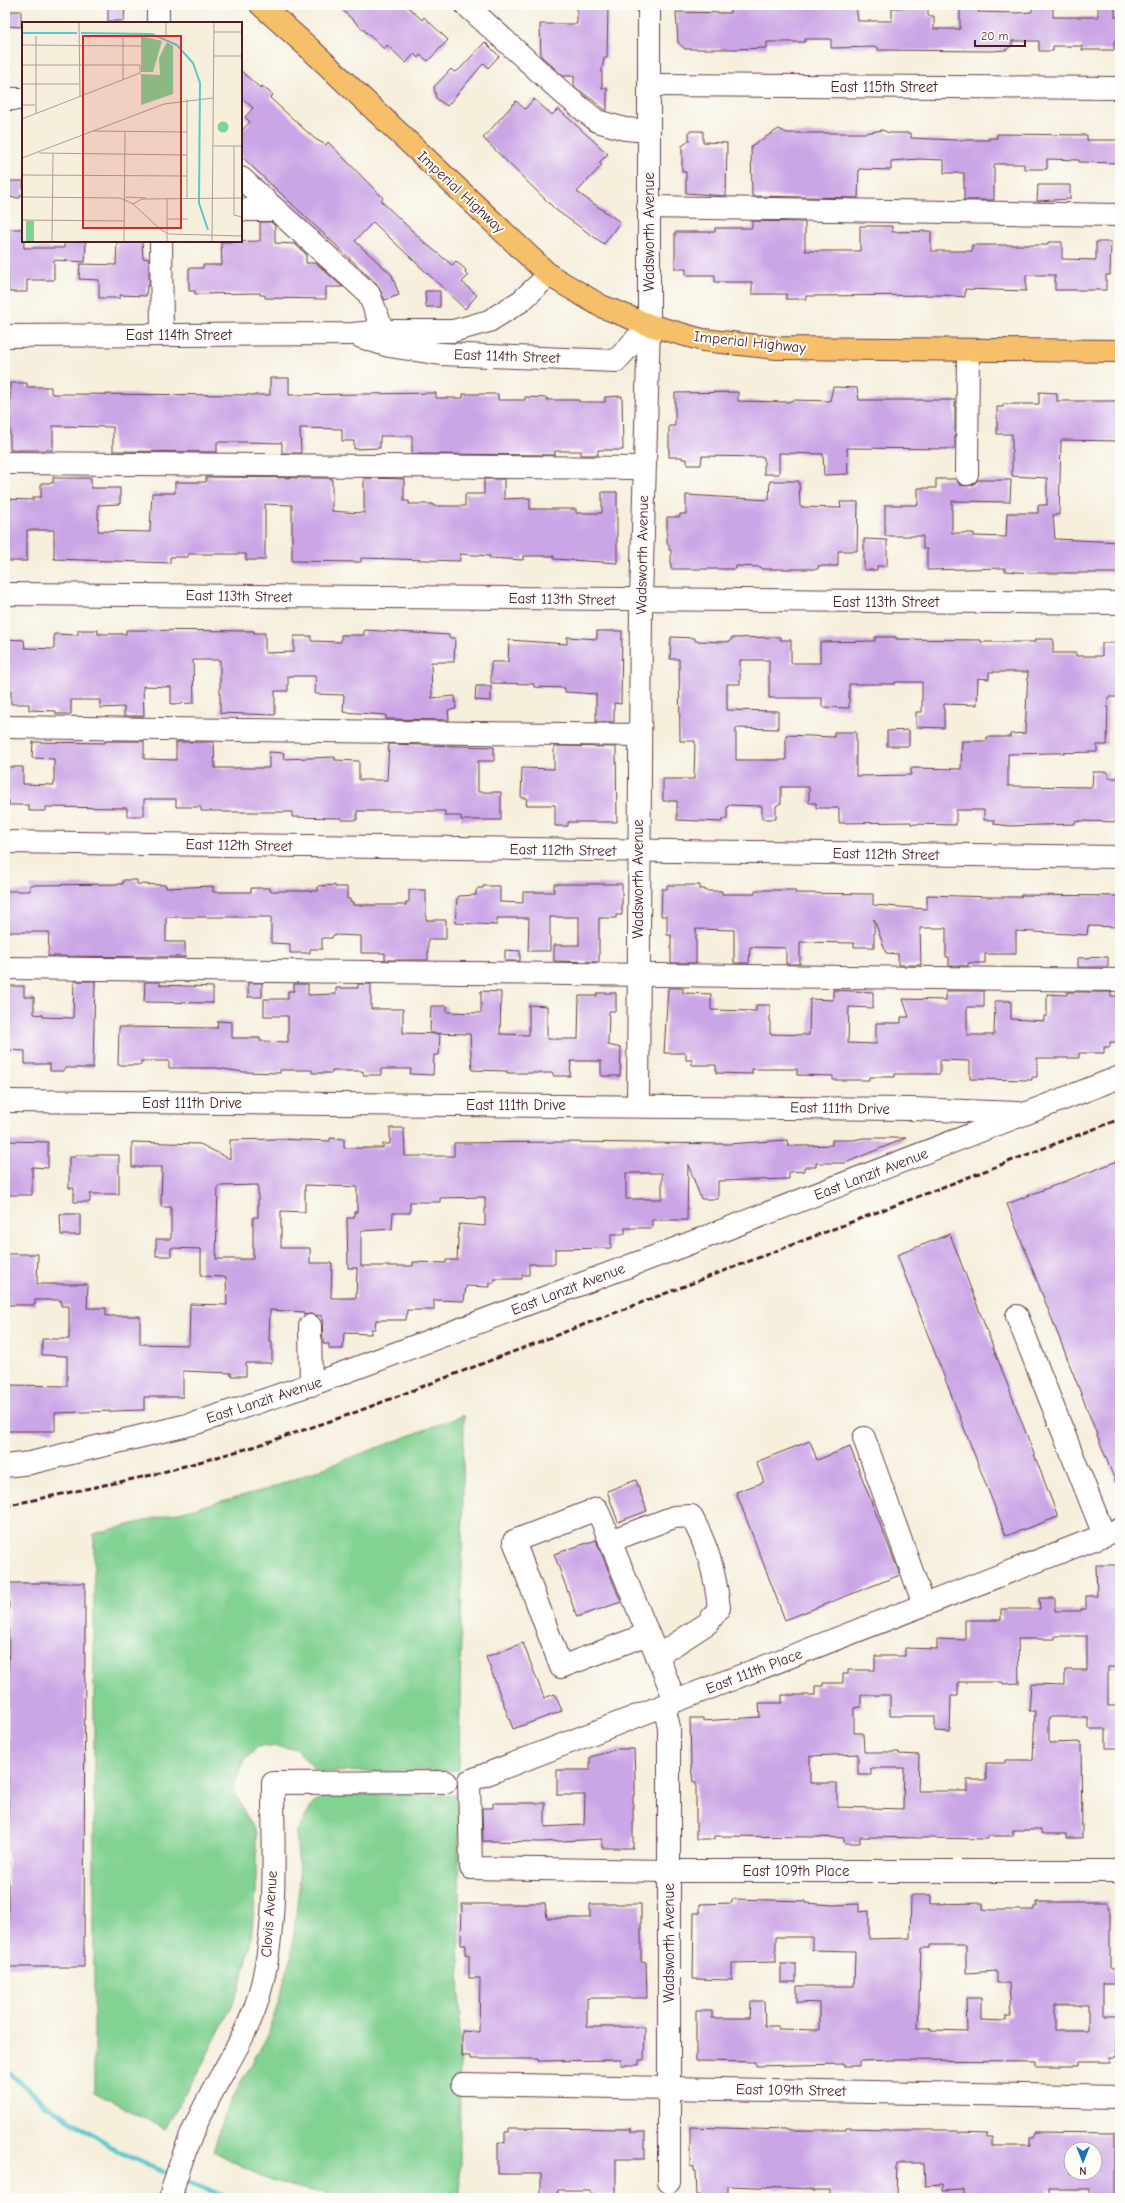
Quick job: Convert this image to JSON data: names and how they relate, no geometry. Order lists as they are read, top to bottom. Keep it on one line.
{"streets":{"main road":["Imperial Highway"],"street":["East 115th Street","Wadsworth Avenue","East 114th Street","East 113th Street","East 112th Street","East 111th Drive","East Lanzit Avenue","East 111th Place","East 109th Place","Clovis Avenue","East 109th Street"]},"crossings":[["East 115th Street","Wadsworth Avenue"],["Imperial Highway","Wadsworth Avenue"],["Imperial Highway","East 114th Street"],["Wadsworth Avenue","East 114th Street"],["Wadsworth Avenue","East 113th Street"],["Wadsworth Avenue","East 112th Street"],["Wadsworth Avenue","East 111th Drive"],["Wadsworth Avenue","East 111th Place"],["Wadsworth Avenue","East 109th Place"],["Wadsworth Avenue","East 109th Street"],["East 111th Drive","East Lanzit Avenue"],["East 111th Place","East 109th Place"]],"scale_bar":"20 m","north":"bottom"}
